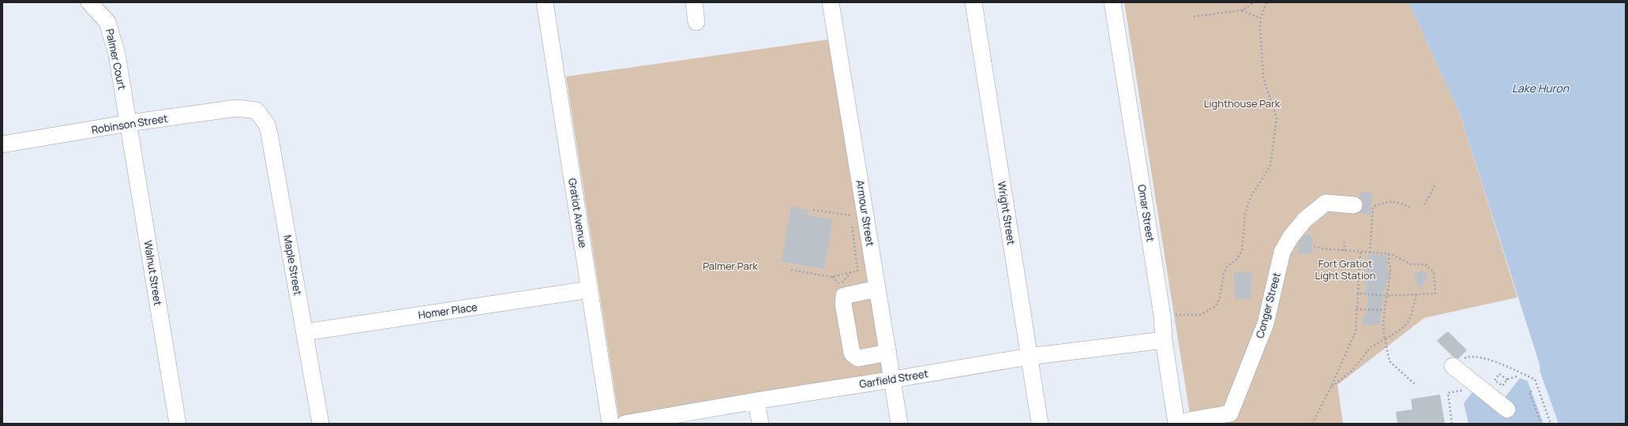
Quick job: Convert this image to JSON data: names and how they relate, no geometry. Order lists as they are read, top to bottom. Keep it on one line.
{"streets":{"street":["Palmer Court","Robinson Street","Gratiot Avenue","Armour Street","Wright Street","Omar Street","Maple Street","Walnut Street","Conger Street","Homer Place","Garfield Street"]},"crossings":[["Palmer Court","Robinson Street"],["Palmer Court","Walnut Street"],["Robinson Street","Maple Street"],["Robinson Street","Walnut Street"],["Gratiot Avenue","Homer Place"],["Armour Street","Garfield Street"],["Wright Street","Garfield Street"],["Omar Street","Conger Street"],["Omar Street","Garfield Street"],["Maple Street","Homer Place"]],"water":["Lake Huron"],"parks":["Lighthouse Park","Fort Gratiot Light Station","Palmer Park"]}
